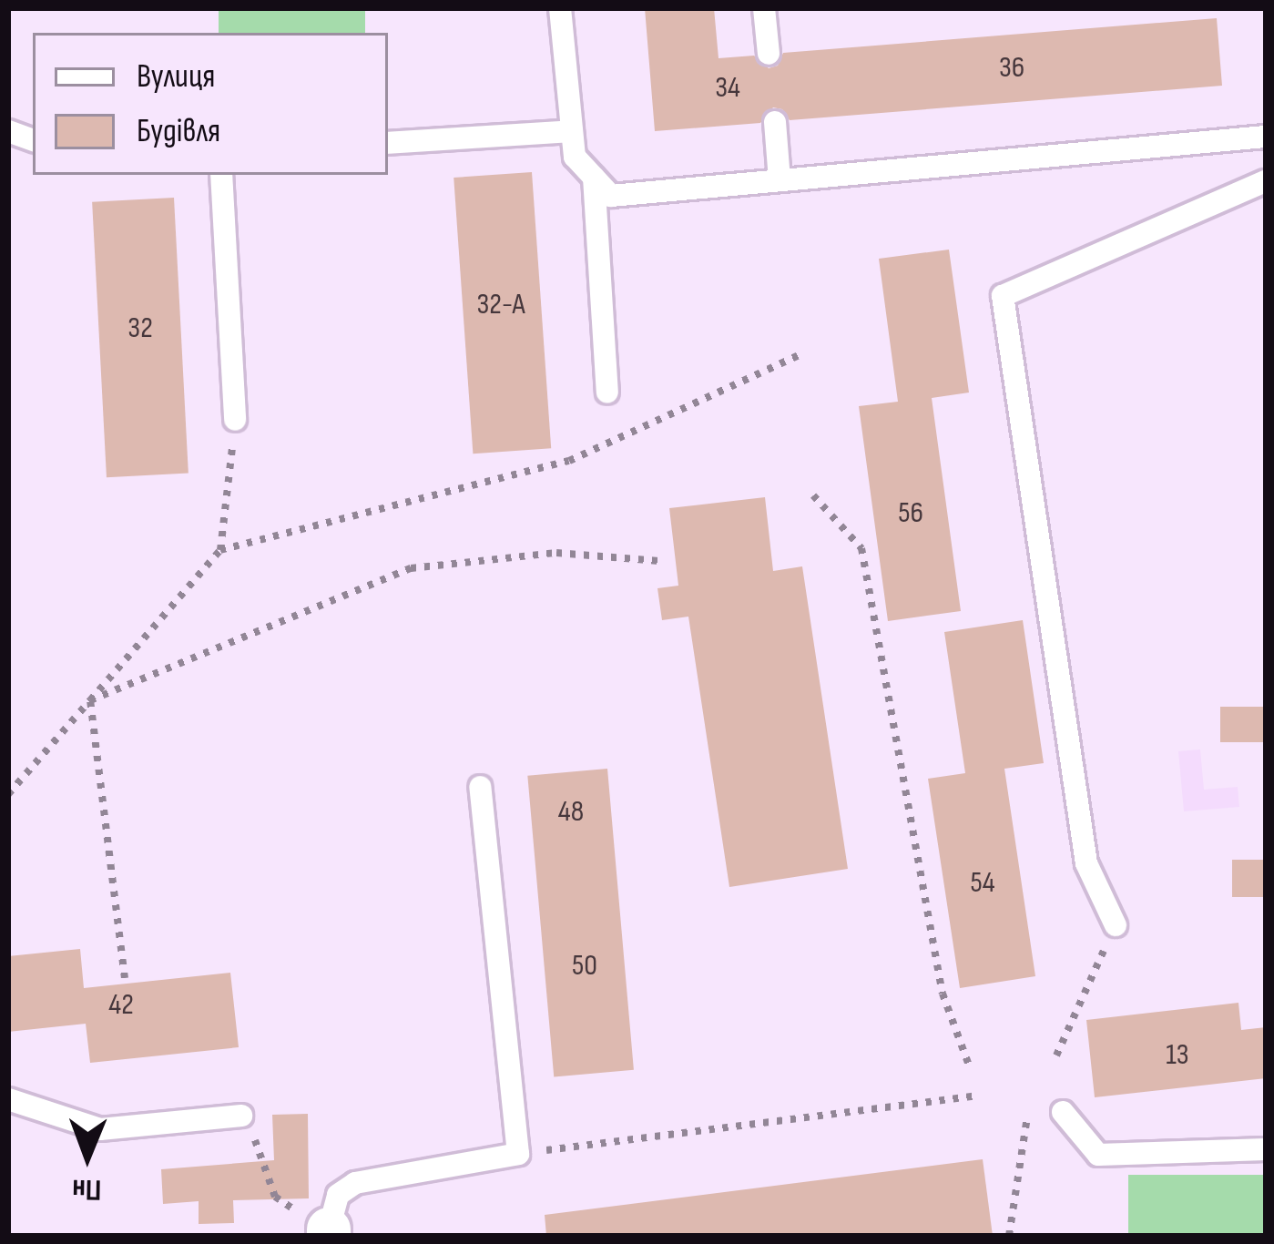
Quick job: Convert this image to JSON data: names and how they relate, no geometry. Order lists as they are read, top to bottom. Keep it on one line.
{"house_numbers":["36","34","32-А","32","56","48","54","50","42","13"],"legend":["Вулиця","Будівля"],"north":"bottom"}
